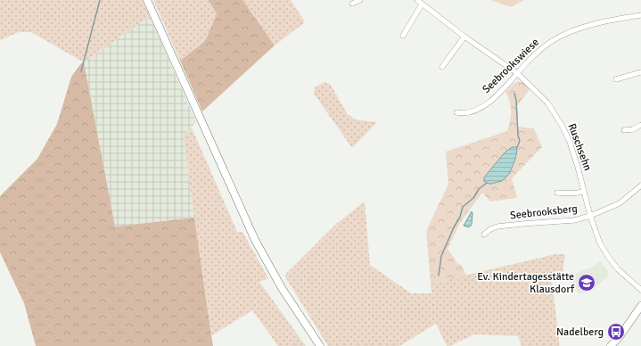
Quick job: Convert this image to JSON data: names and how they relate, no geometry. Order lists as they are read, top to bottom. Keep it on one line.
{"streets":{"street":["Seebrookswiese","Ruschsehn","Seebrooksberg"]},"crossings":[["Seebrookswiese","Ruschsehn"],["Ruschsehn","Seebrooksberg"]],"places":{"school or university":["Ev. Kindertagesstätte Klausdorf"],"bus stop":["Nadelberg"]}}
